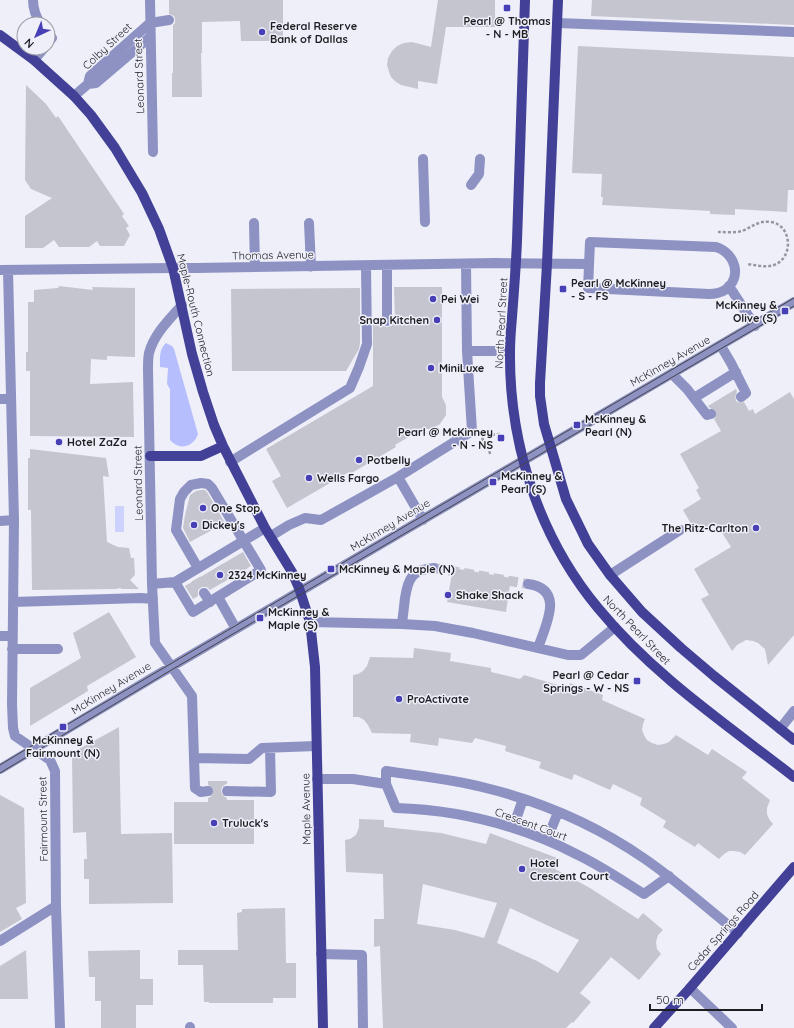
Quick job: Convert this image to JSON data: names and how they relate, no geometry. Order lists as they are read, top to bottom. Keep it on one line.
{"streets":{"main road":["Maple-Routh Connection","North Pearl Street","Maple Avenue","Cedar Springs Road"],"street":["Colby Street","Leonard Street","Thomas Avenue","McKinney Avenue","Fairmount Street","Crescent Court"]},"crossings":[["Colby Street","Leonard Street"],["Leonard Street","Maple-Routh Connection"],["Leonard Street","McKinney Avenue"],["Thomas Avenue","Maple-Routh Connection"],["Thomas Avenue","North Pearl Street"],["Thomas Avenue","Fairmount Street"],["Maple-Routh Connection","McKinney Avenue"],["Maple-Routh Connection","Maple Avenue"],["North Pearl Street","McKinney Avenue"],["McKinney Avenue","Maple Avenue"],["McKinney Avenue","Fairmount Street"],["Crescent Court","Cedar Springs Road"]],"places":{"transit":["Pearl @ Thomas - N - MB","Pearl @ McKinney - S - FS","McKinney & Olive (S)","McKinney & Pearl (N)","Pearl @ McKinney - N - NS","McKinney & Pearl (S)","McKinney & Maple (N)","McKinney & Maple (S)","Pearl @ Cedar Springs - W - NS","McKinney & Fairmount (N)"],"other":["Federal Reserve Bank of Dallas","Pei Wei","Snap Kitchen","MiniLuxe","Hotel ZaZa","Potbelly","Wells Fargo","One Stop","Dickey's","The Ritz-Carlton","2324 McKinney","Shake Shack","ProActivate","Truluck's","Hotel Crescent Court"]},"scale_bar":"50 m","north":"bottom left"}
